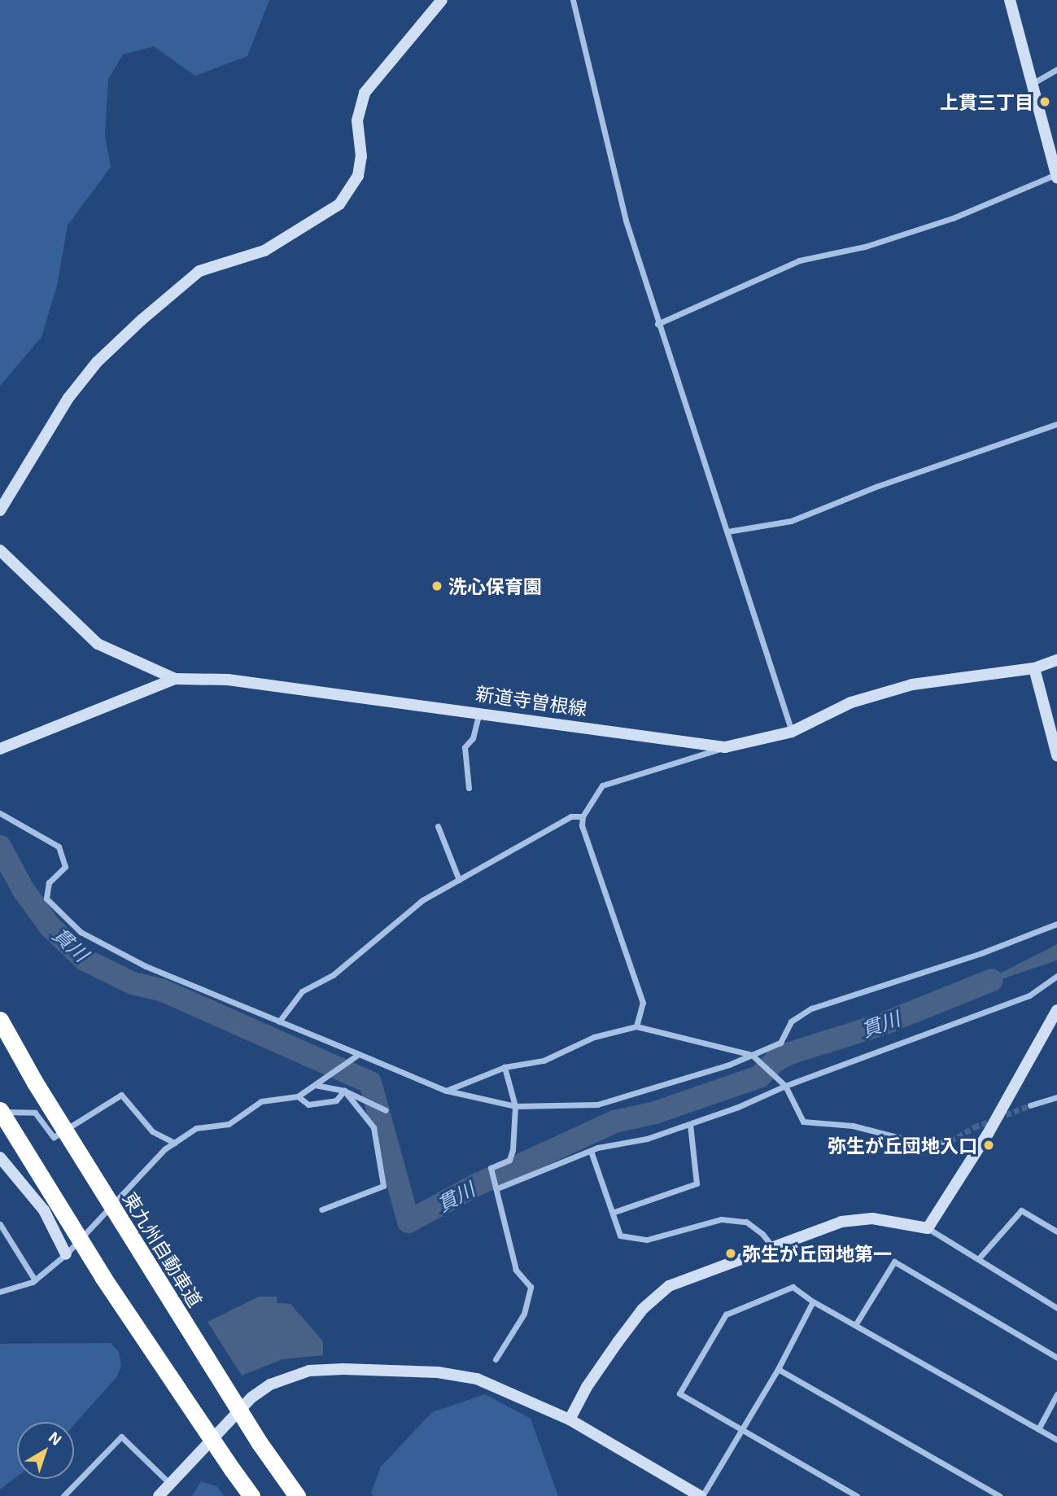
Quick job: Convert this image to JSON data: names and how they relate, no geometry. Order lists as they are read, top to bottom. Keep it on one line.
{"streets":{"highway":["東九州自動車道"],"street":["新道寺曽根線"]},"water":["貫川"],"places":["上貫三丁目","洗心保育園","弥生が丘団地入口","弥生が丘団地第一"],"north":"top right"}
